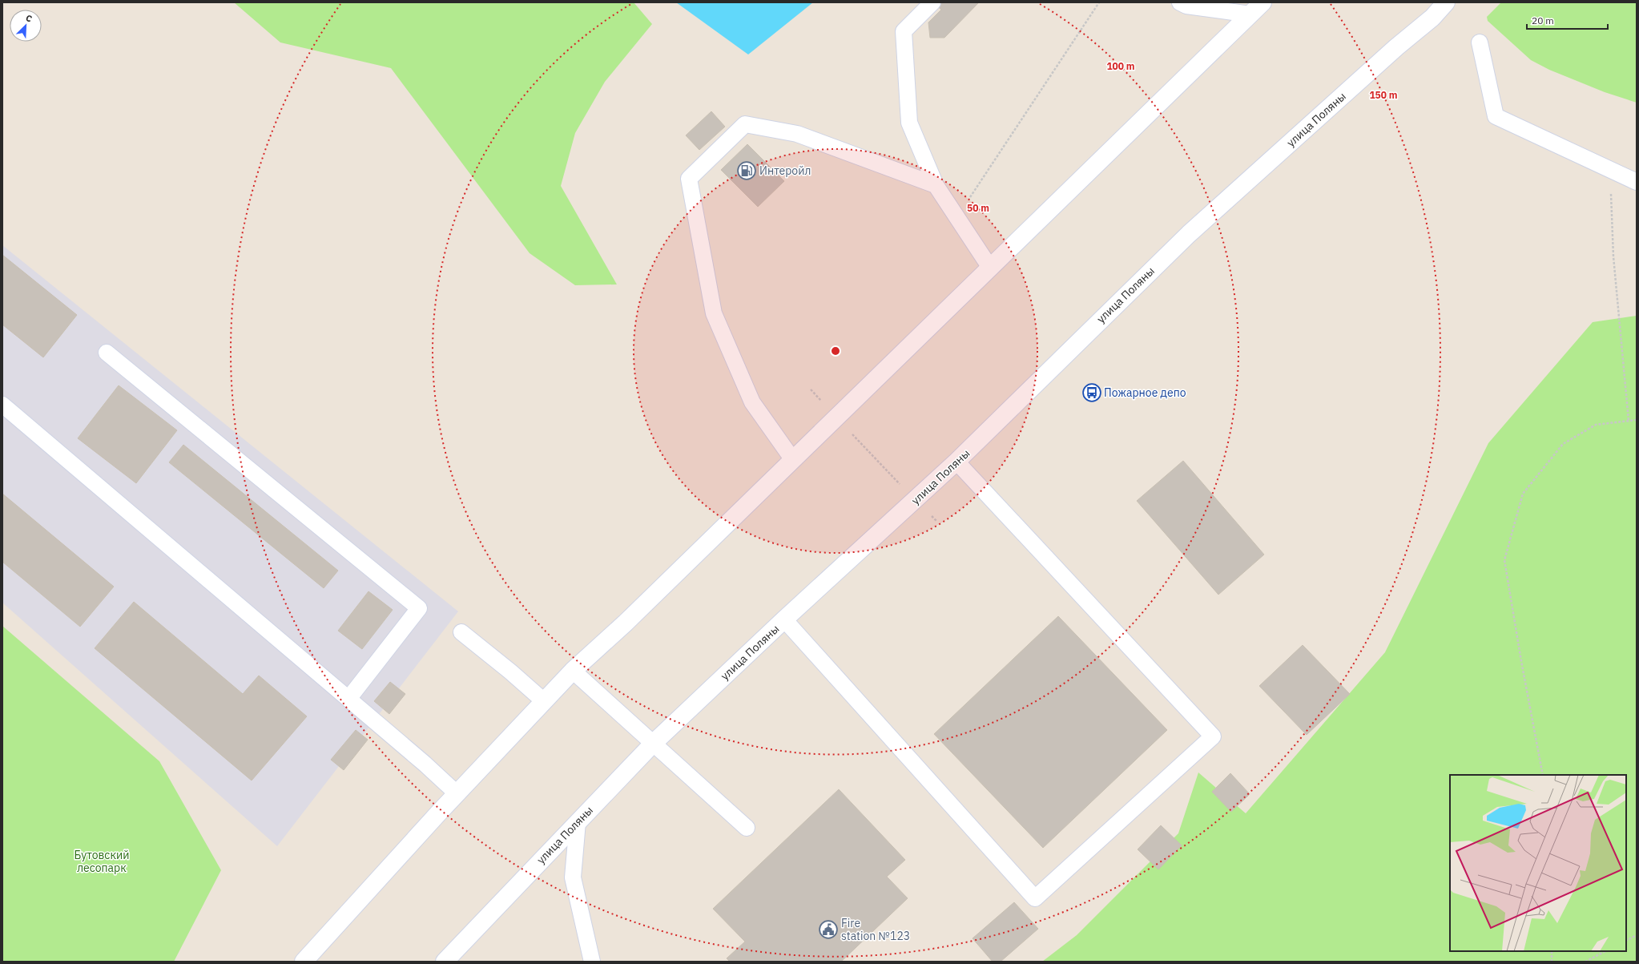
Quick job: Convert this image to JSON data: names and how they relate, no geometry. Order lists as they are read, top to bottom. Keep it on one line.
{"streets":{"main road":["улица Поляны"]},"parks":["Бутовский лесопарк"],"places":{"fuel station":["Интеройл"],"bus stop":["Пожарное депо"],"public building":["Fire station №123"]},"scale_bar":"20 m","north":"top right","rings":["100 m","150 m","50 m"]}
